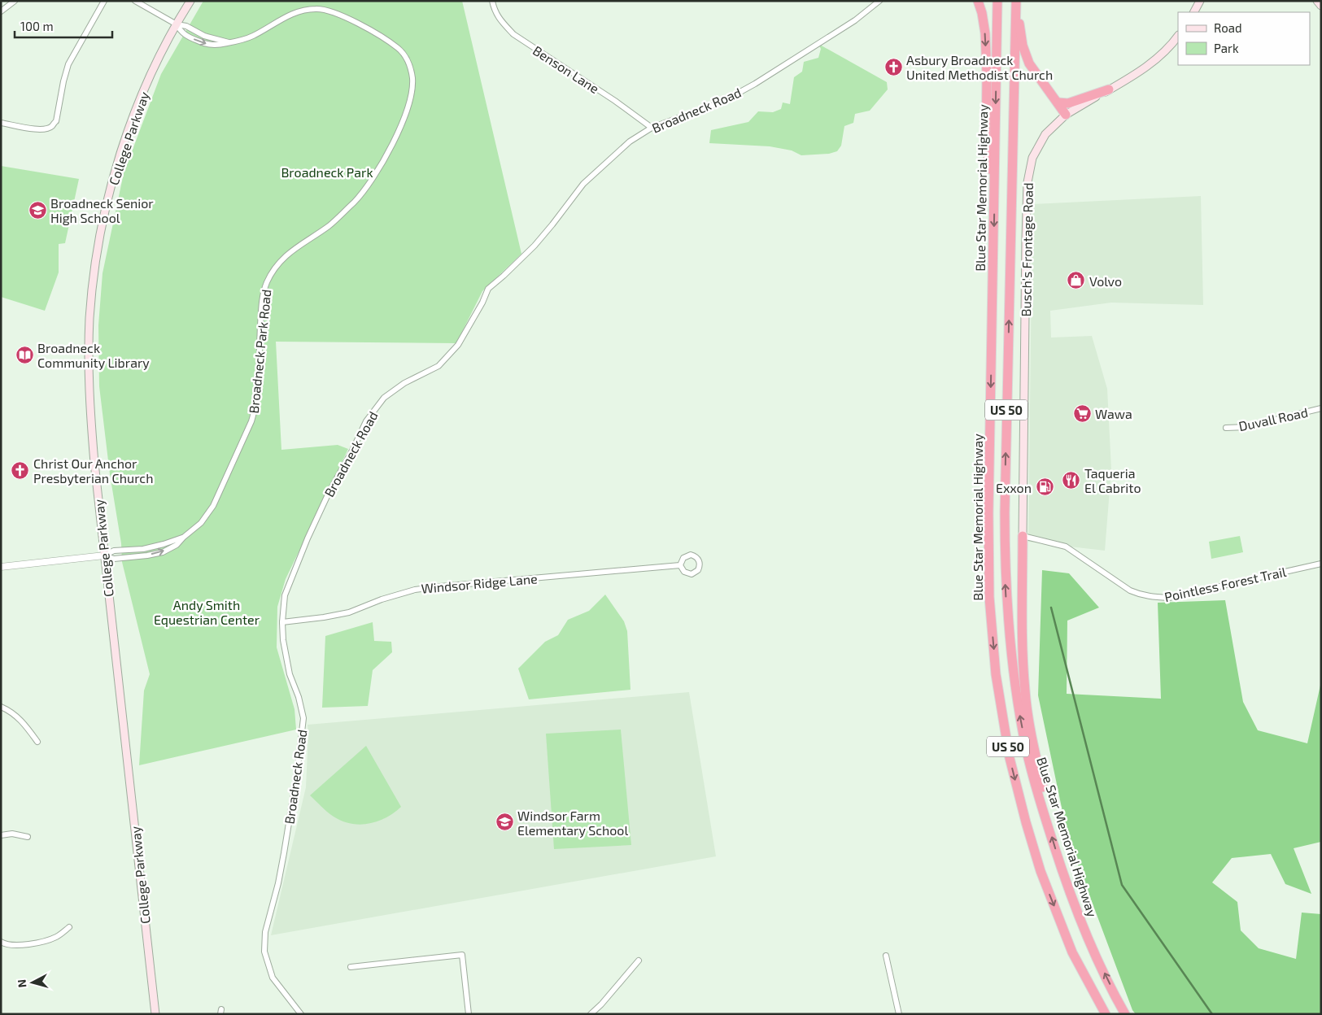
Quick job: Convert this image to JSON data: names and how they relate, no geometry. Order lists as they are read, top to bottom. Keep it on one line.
{"streets":{"highway":["Blue Star Memorial Highway","US 50"],"main road":["College Parkway","Busch's Frontage Road"],"street":["Benson Lane","Broadneck Road","Broadneck Park Road","Duvall Road","Windsor Ridge Lane","Pointless Forest Trail"]},"crossings":[["Benson Lane","Broadneck Road"],["Broadneck Road","Windsor Ridge Lane"],["College Parkway","Broadneck Park Road"],["Busch's Frontage Road","Pointless Forest Trail"]],"parks":["Broadneck Park","Andy Smith Equestrian Center"],"places":{"church":["Asbury Broadneck United Methodist Church","Christ Our Anchor Presbyterian Church"],"school or university":["Broadneck Senior High School","Windsor Farm Elementary School"],"shop":["Volvo"],"library":["Broadneck Community Library"],"supermarket":["Wawa"],"restaurant":["Taqueria El Cabrito"],"fuel station":["Exxon"]},"legend":["Road","Park"],"scale_bar":"100 m","north":"left"}
